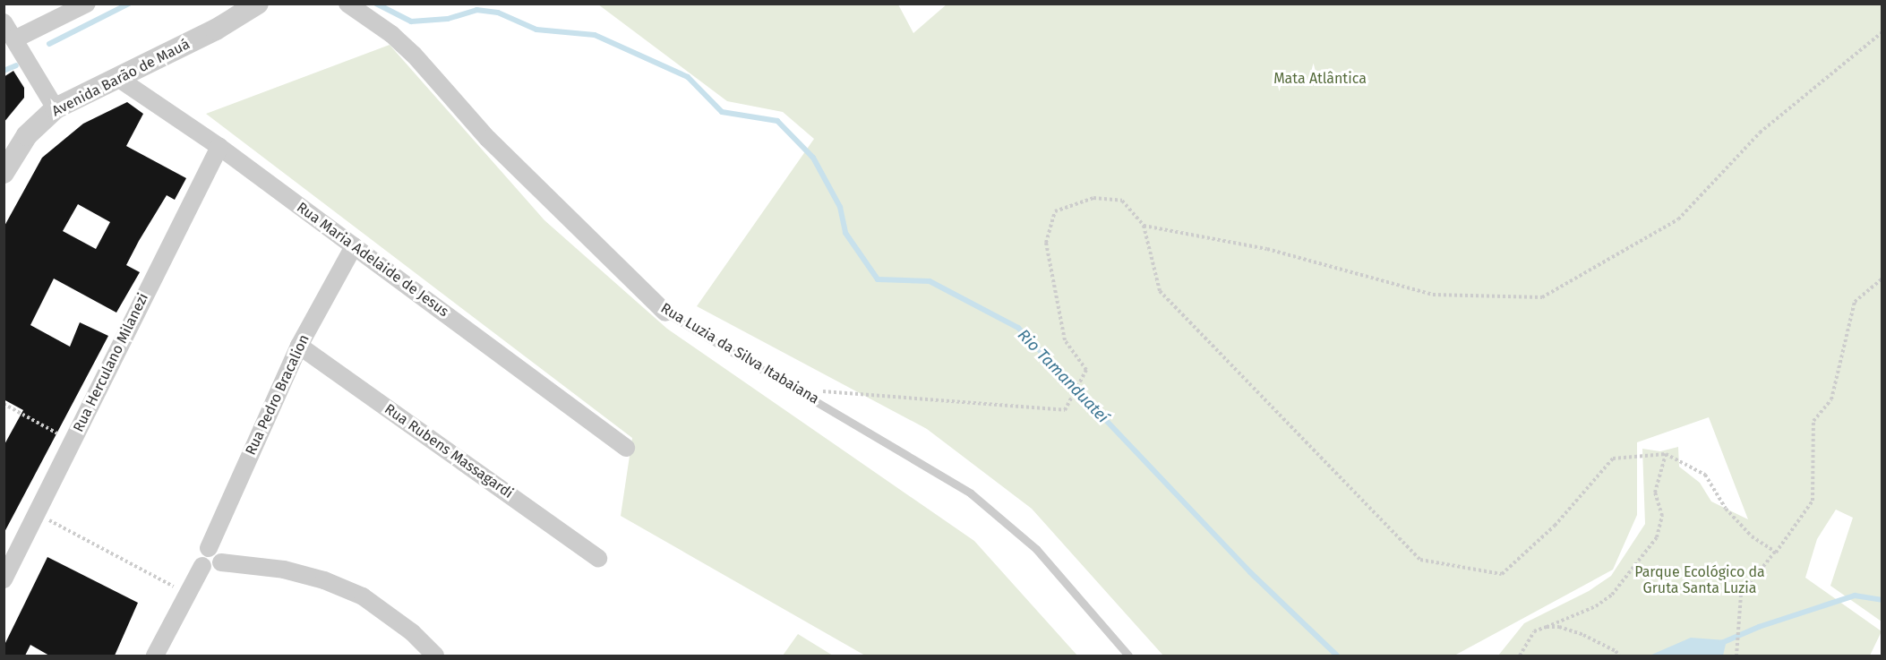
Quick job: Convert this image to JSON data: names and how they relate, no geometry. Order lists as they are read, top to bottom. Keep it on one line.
{"streets":{"street":["Avenida Barão de Mauá","Rua Maria Adelaide de Jesus","Rua Luzia da Silva Itabaiana","Rua Herculano Milanezi","Rua Pedro Bracalion","Rua Rubens Massagardi"]},"crossings":[["Avenida Barão de Mauá","Rua Maria Adelaide de Jesus"],["Rua Maria Adelaide de Jesus","Rua Herculano Milanezi"],["Rua Maria Adelaide de Jesus","Rua Pedro Bracalion"],["Rua Pedro Bracalion","Rua Rubens Massagardi"]],"water":["Rio Tamanduateí"],"parks":["Mata Atlântica","Parque Ecológico da Gruta Santa Luzia"]}
